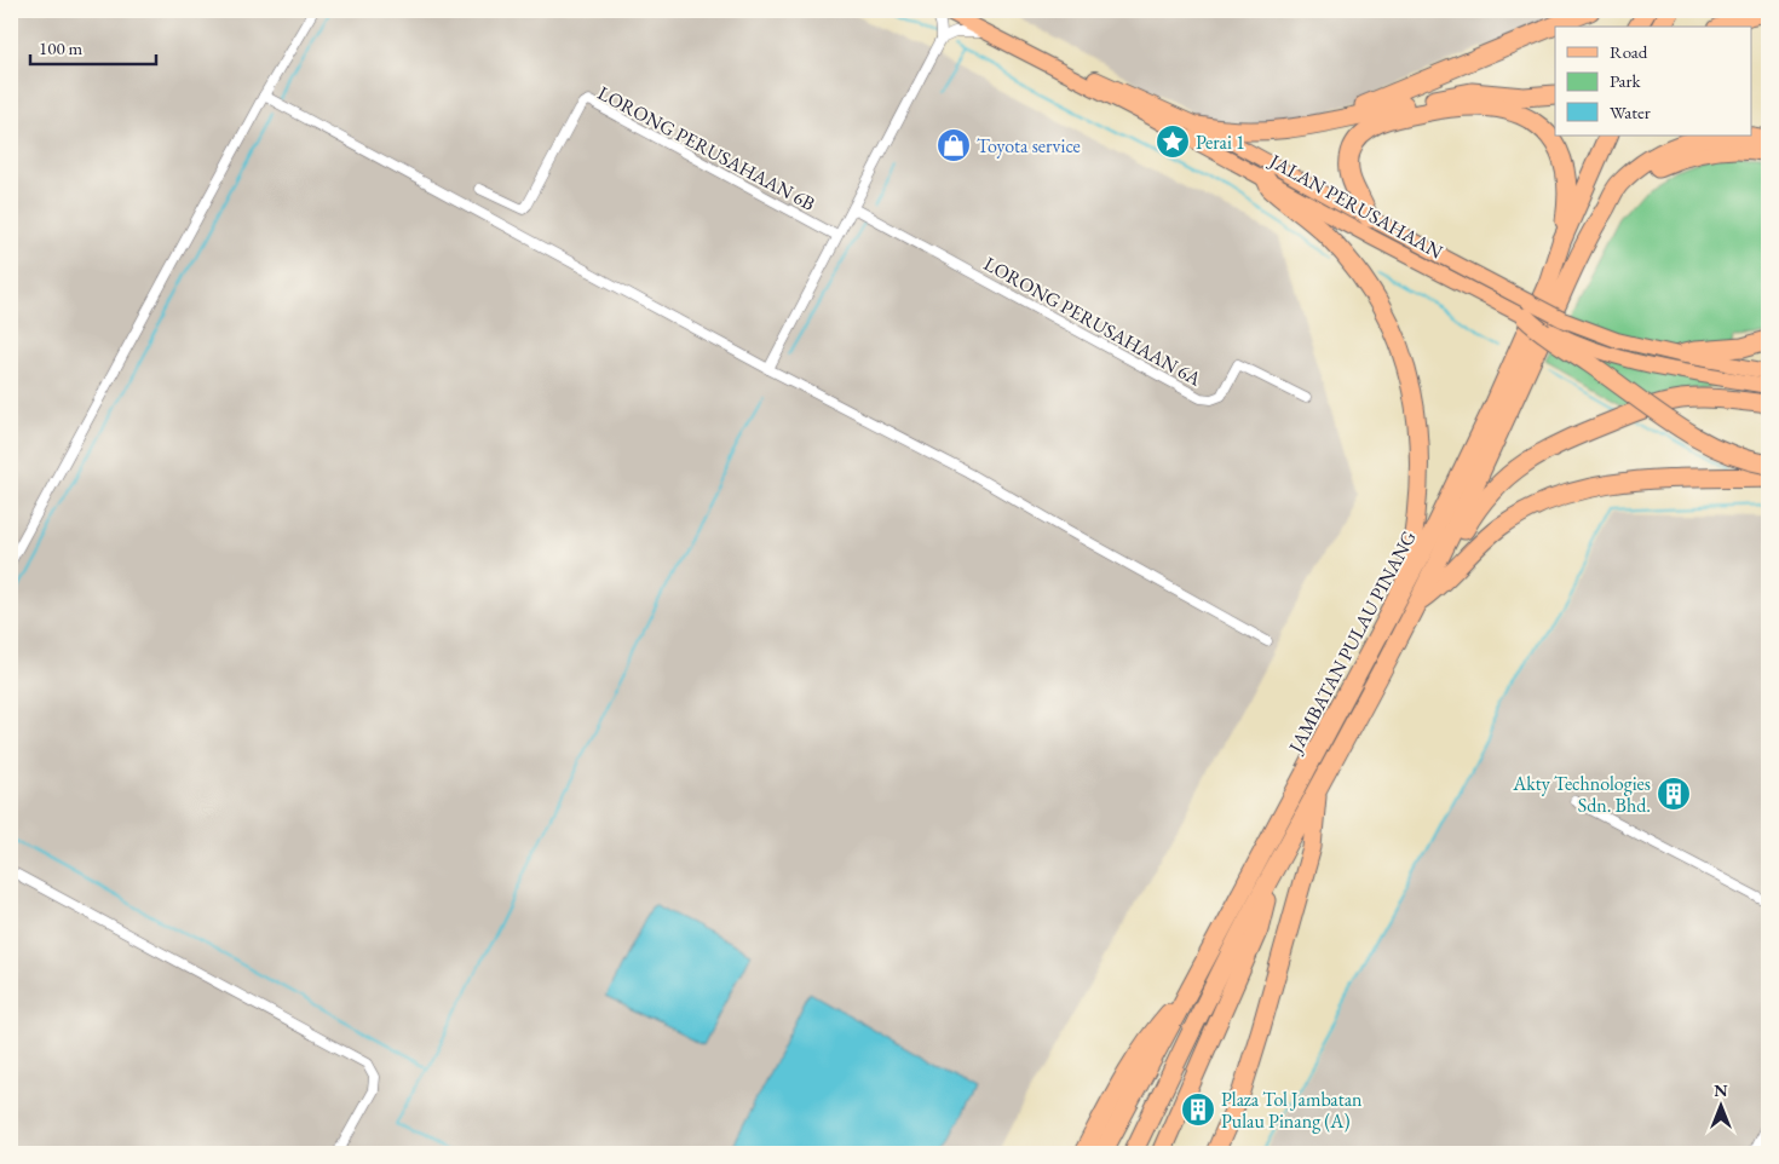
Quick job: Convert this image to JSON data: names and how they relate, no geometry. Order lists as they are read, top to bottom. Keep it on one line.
{"streets":{"highway":["JAMBATAN PULAU PINANG"],"main road":["JALAN PERUSAHAAN"],"street":["LORONG PERUSAHAAN 6B","LORONG PERUSAHAAN 6A"]},"places":{"place":["Perai 1"],"shop":["Toyota service"],"building":["Akty Technologies Sdn. Bhd.","Plaza Tol Jambatan Pulau Pinang (A)"]},"legend":["Road","Park","Water"],"scale_bar":"100 m","north":"top"}
